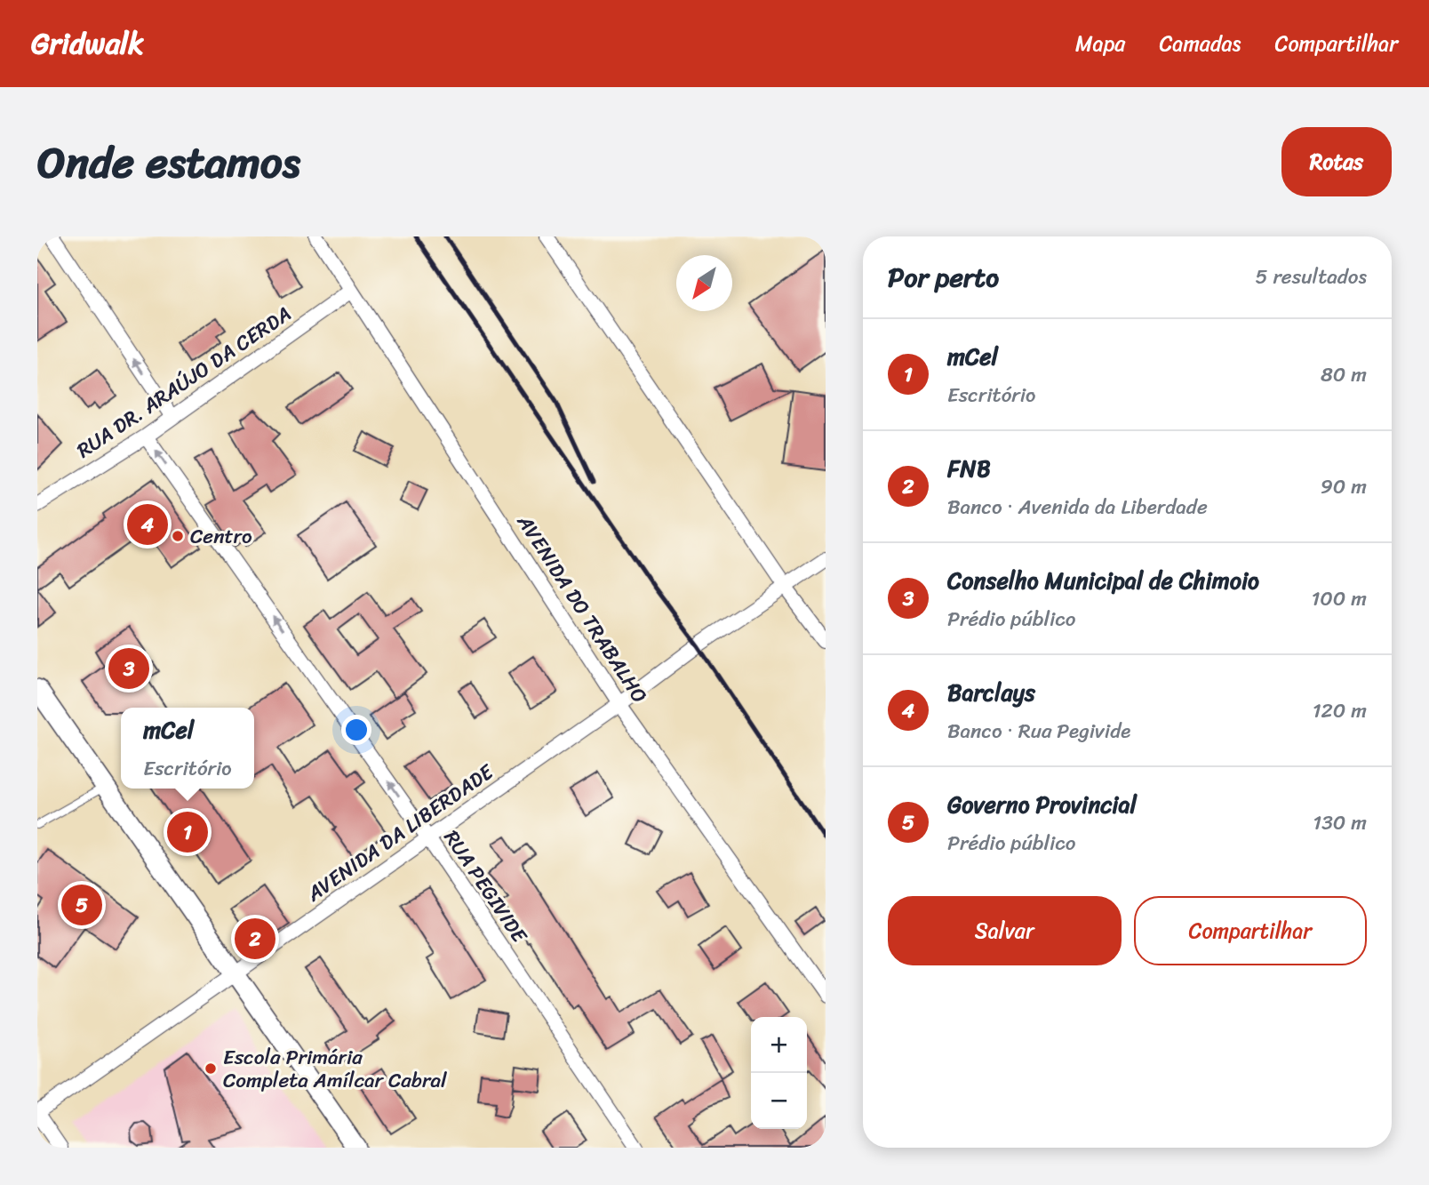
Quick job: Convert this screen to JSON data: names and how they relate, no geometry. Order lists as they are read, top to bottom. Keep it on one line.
{"streets":{"street":["RUA DR. ARAÚJO DA CERDA","AVENIDA DO TRABALHO","AVENIDA DA LIBERDADE","RUA PEGIVIDE"]},"crossings":[["RUA DR. ARAÚJO DA CERDA","AVENIDA DO TRABALHO"],["RUA DR. ARAÚJO DA CERDA","RUA PEGIVIDE"],["AVENIDA DO TRABALHO","AVENIDA DA LIBERDADE"],["AVENIDA DA LIBERDADE","RUA PEGIVIDE"]],"one_way":["RUA PEGIVIDE"],"places":["Centro","Escola Primária Completa Amílcar Cabral"],"north":"bottom left","page":{"header":"Gridwalk","nav":["Mapa","Camadas","Compartilhar"],"title":"Onde estamos","buttons":["Rotas",["Salvar","Compartilhar"]],"heading":["Por perto","5 resultados"],"list":[{"mark":"1","name":"mCel","note":"Escritório","value":"80 m"},{"mark":"2","name":"FNB","note":"Banco · Avenida da Liberdade","value":"90 m"},{"mark":"3","name":"Conselho Municipal de Chimoio","note":"Prédio público","value":"100 m"},{"mark":"4","name":"Barclays","note":"Banco · Rua Pegivide","value":"120 m"},{"mark":"5","name":"Governo Provincial","note":"Prédio público","value":"130 m"}],"pins":["4","3","1","5","2"],"popup":["mCel","Escritório"],"map_buttons":["+","−"]}}
